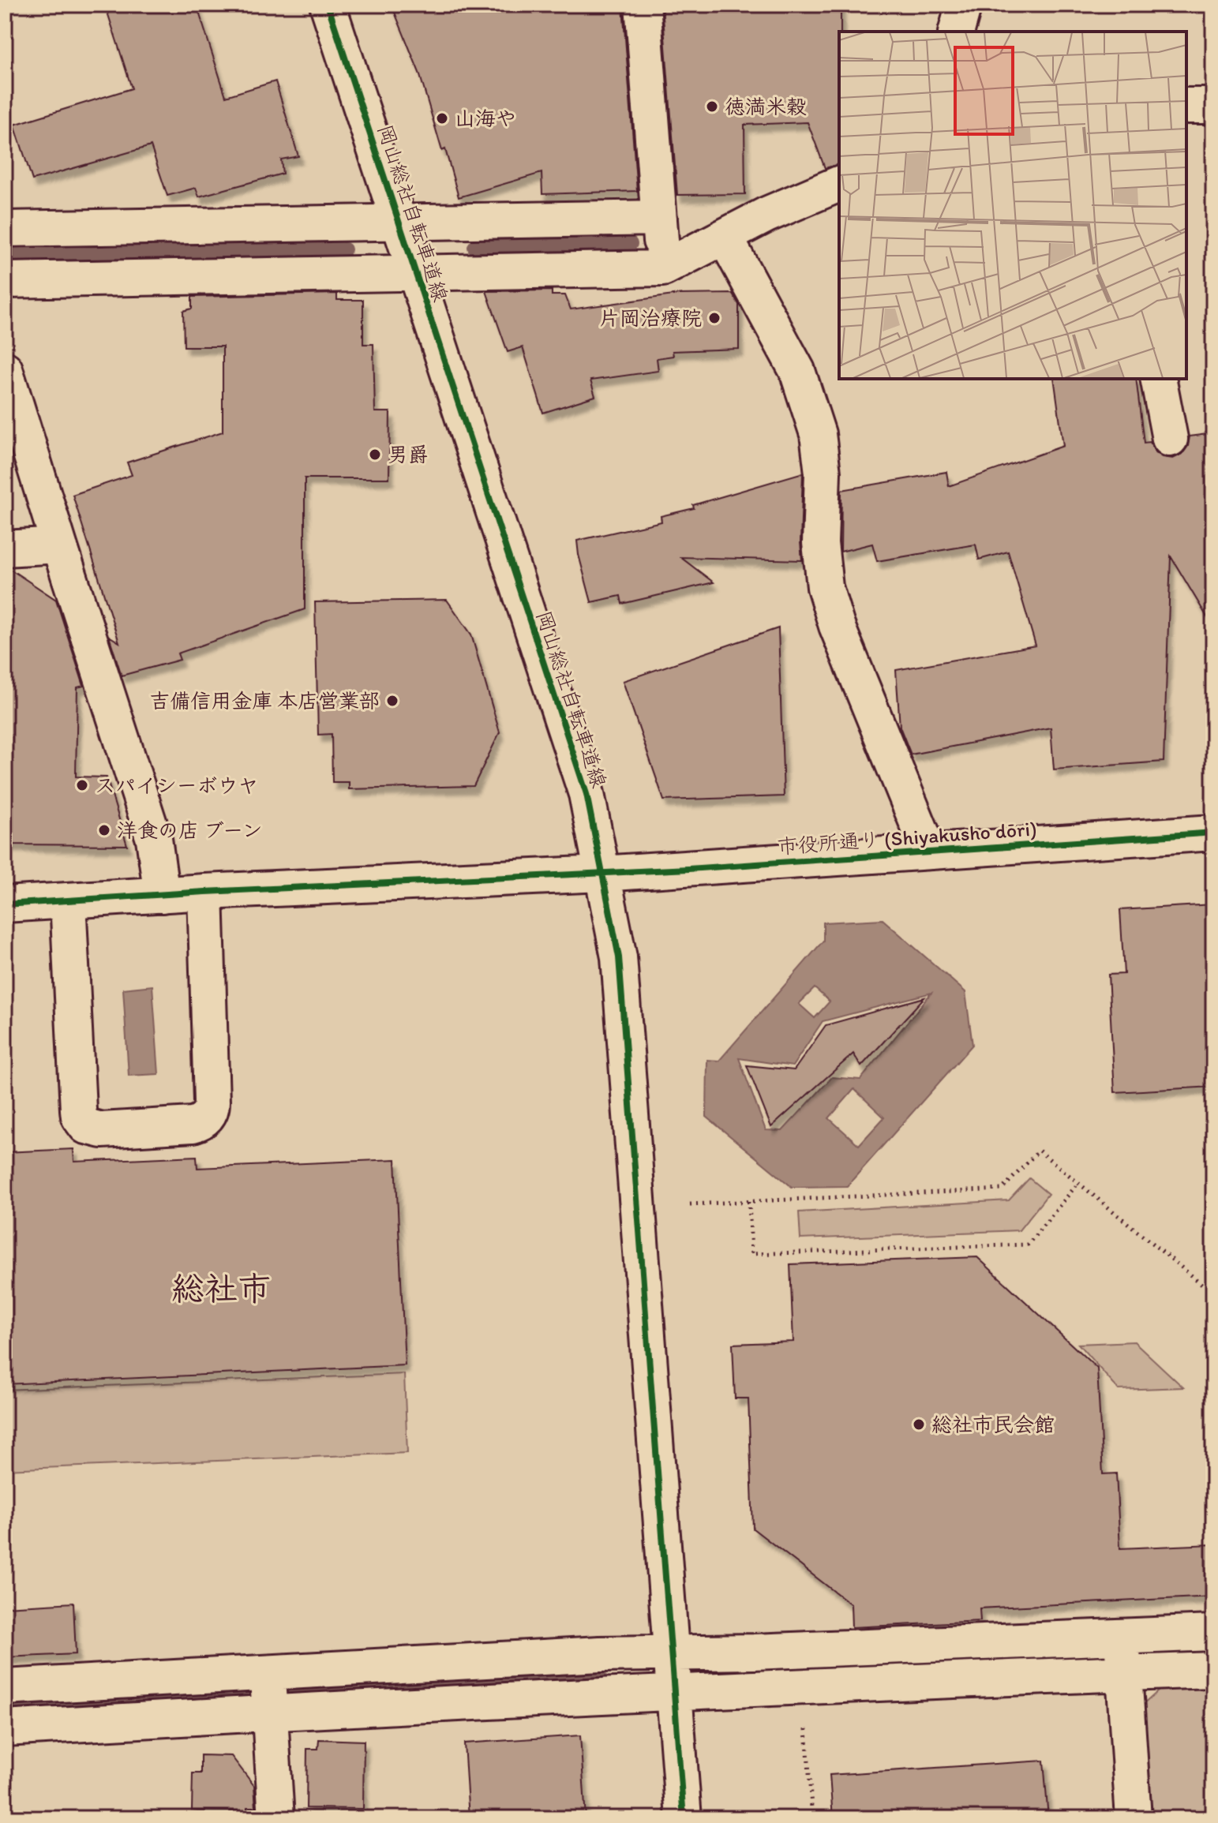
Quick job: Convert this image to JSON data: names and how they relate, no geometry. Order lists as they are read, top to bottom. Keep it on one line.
{"streets":{"street":["岡山総社自転車道線","市役所通り (Shiyakusho dōri)"]},"crossings":[["岡山総社自転車道線","市役所通り (Shiyakusho dōri)"]],"districts":["総社市"],"places":["徳満米穀","山海や","片岡治療院","男爵","吉備信用金庫 本店営業部","スパイシーボウヤ","洋食の店 ブーン","総社市民会館"]}
